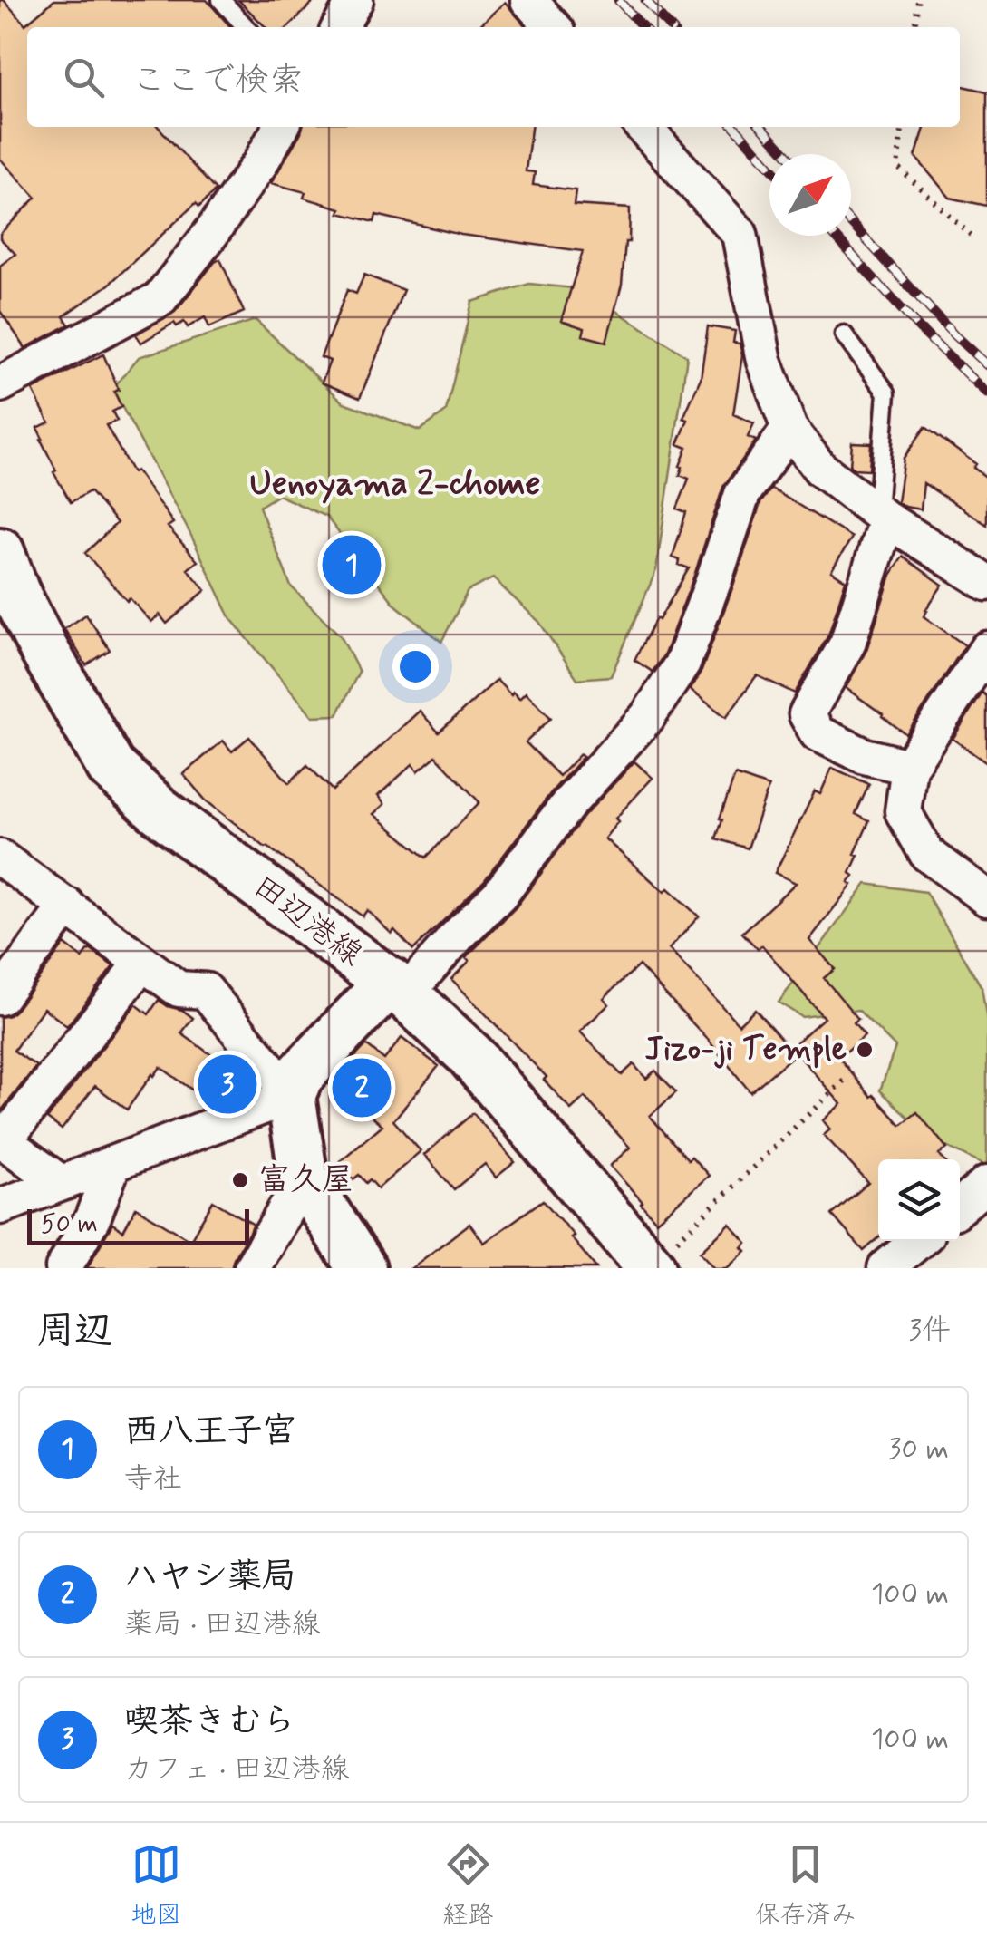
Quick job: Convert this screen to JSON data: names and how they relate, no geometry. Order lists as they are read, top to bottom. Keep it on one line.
{"streets":{"main road":["田辺港線"]},"districts":["Uenoyama 2-chome"],"places":["Jizo-ji Temple","富久屋"],"scale_bar":"50 m","north":"top right","page":{"search":"ここで検索","pins":["1","3","2"],"scale":"50 m","heading":["周辺","3件"],"list":[{"mark":"1","name":"西八王子宮","note":"寺社","value":"30 m"},{"mark":"2","name":"ハヤシ薬局","note":"薬局 · 田辺港線","value":"100 m"},{"mark":"3","name":"喫茶きむら","note":"カフェ · 田辺港線","value":"100 m"}],"nav":["地図","経路","保存済み"]}}
